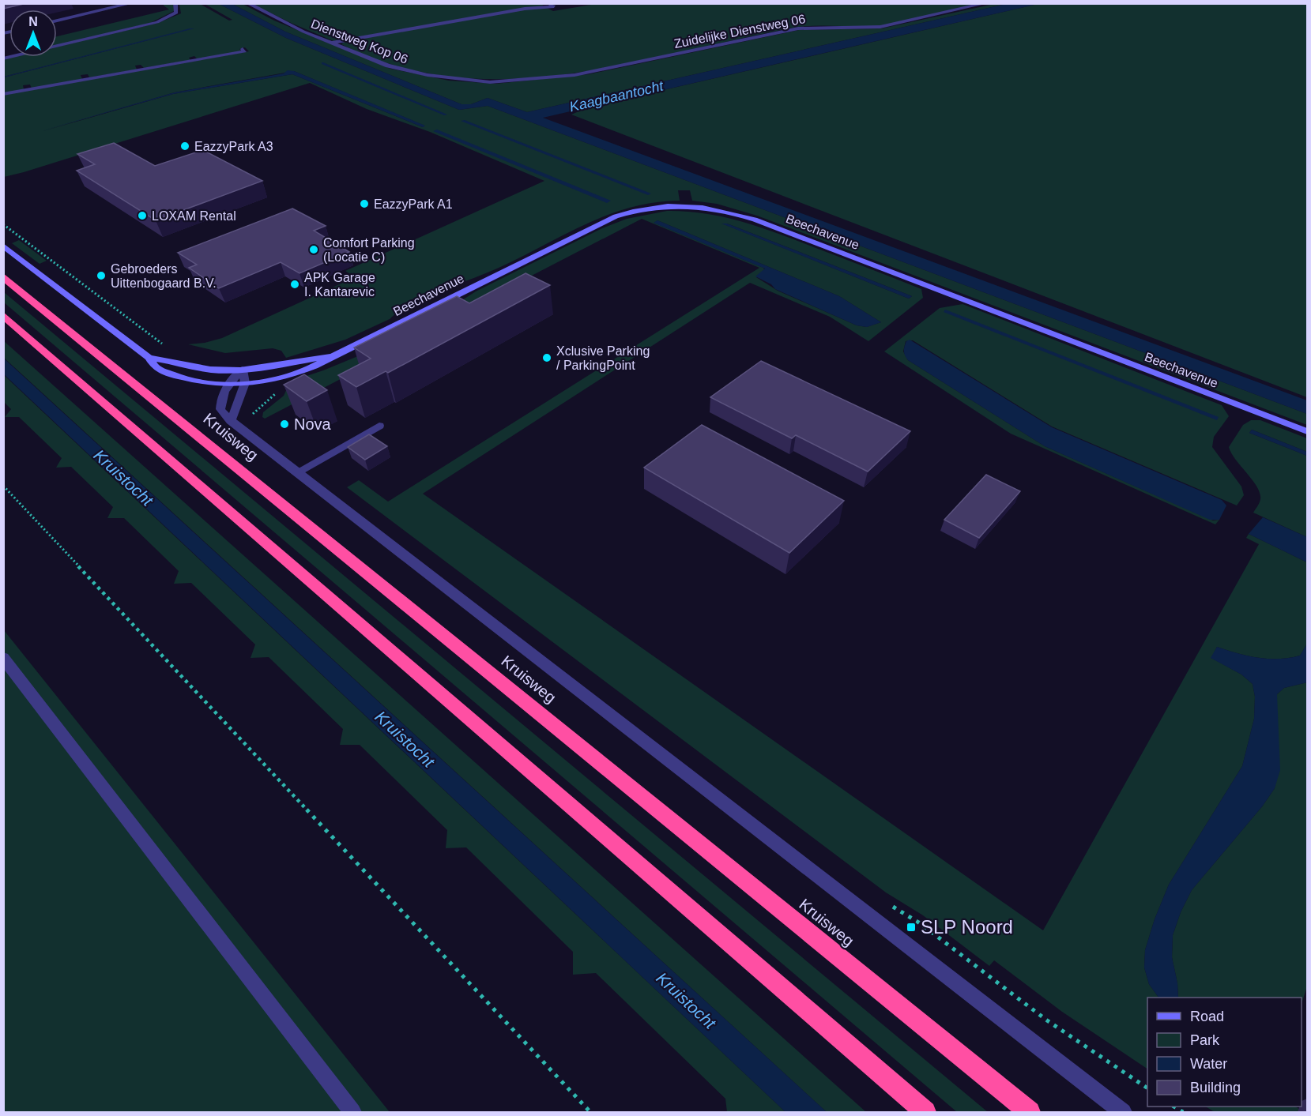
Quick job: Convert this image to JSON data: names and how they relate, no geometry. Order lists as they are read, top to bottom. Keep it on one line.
{"streets":{"highway":["Kruisweg"],"street":["Zuidelijke Dienstweg 06","Dienstweg Kop 06","Beechavenue"]},"crossings":[["Zuidelijke Dienstweg 06","Dienstweg Kop 06"],["Beechavenue","Kruisweg"]],"water":["Kaagbaantocht","Kruistocht"],"places":{"other":["EazzyPark A3","EazzyPark A1","LOXAM Rental","Comfort Parking (Locatie C)","Gebroeders Uittenbogaard B.V.","APK Garage I. Kantarevic","Xclusive Parking / ParkingPoint","Nova"],"transit":["SLP Noord"]},"legend":["Road","Park","Water","Building"],"north":"top"}
